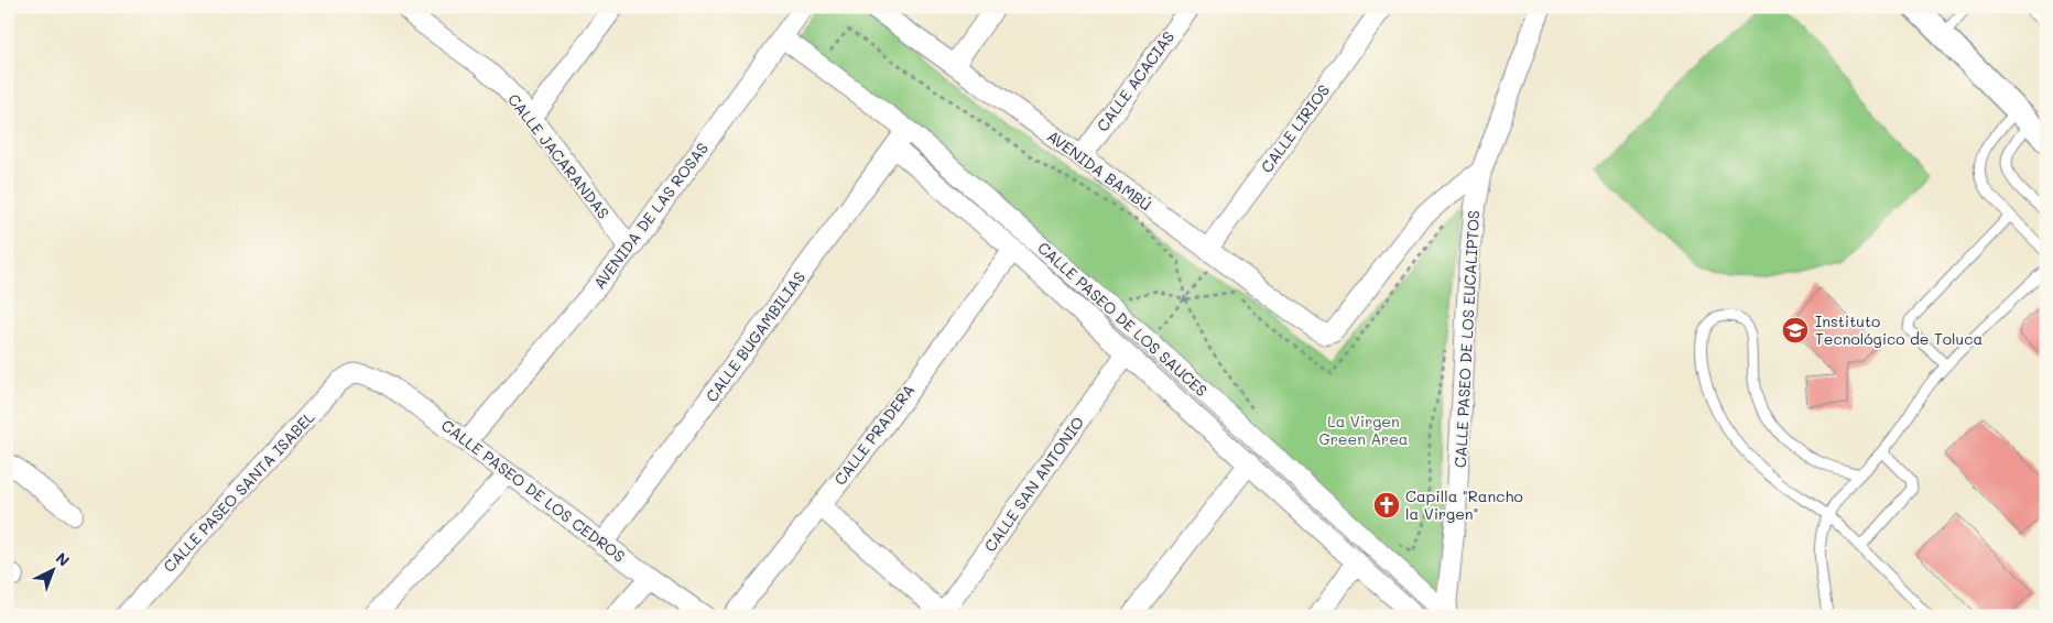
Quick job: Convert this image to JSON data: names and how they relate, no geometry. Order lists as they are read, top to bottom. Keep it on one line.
{"streets":{"street":["CALLE ACACIAS","CALLE LIRIOS","CALLE JACARANDAS","AVENIDA BAMBÚ","AVENIDA DE LAS ROSAS","CALLE PASEO DE LOS SAUCES","CALLE BUGAMBILIAS","CALLE PASEO DE LOS EUCALIPTOS","CALLE PRADERA","CALLE SAN ANTONIO","CALLE PASEO DE LOS CEDROS","CALLE PASEO SANTA ISABEL"]},"crossings":[["CALLE ACACIAS","AVENIDA BAMBÚ"],["CALLE LIRIOS","AVENIDA BAMBÚ"],["CALLE JACARANDAS","AVENIDA DE LAS ROSAS"],["AVENIDA BAMBÚ","CALLE PASEO DE LOS EUCALIPTOS"],["AVENIDA DE LAS ROSAS","CALLE PASEO DE LOS SAUCES"],["AVENIDA DE LAS ROSAS","CALLE PASEO DE LOS CEDROS"],["CALLE PASEO DE LOS SAUCES","CALLE BUGAMBILIAS"],["CALLE PASEO DE LOS SAUCES","CALLE PASEO DE LOS EUCALIPTOS"],["CALLE PASEO DE LOS SAUCES","CALLE PRADERA"],["CALLE PASEO DE LOS SAUCES","CALLE SAN ANTONIO"],["CALLE BUGAMBILIAS","CALLE PASEO DE LOS CEDROS"],["CALLE PASEO DE LOS CEDROS","CALLE PASEO SANTA ISABEL"]],"parks":["La Virgen Green Area"],"places":{"school or university":["Instituto Tecnológico de Toluca"],"church":["Capilla \"Rancho la Virgen\""]},"north":"top right"}
